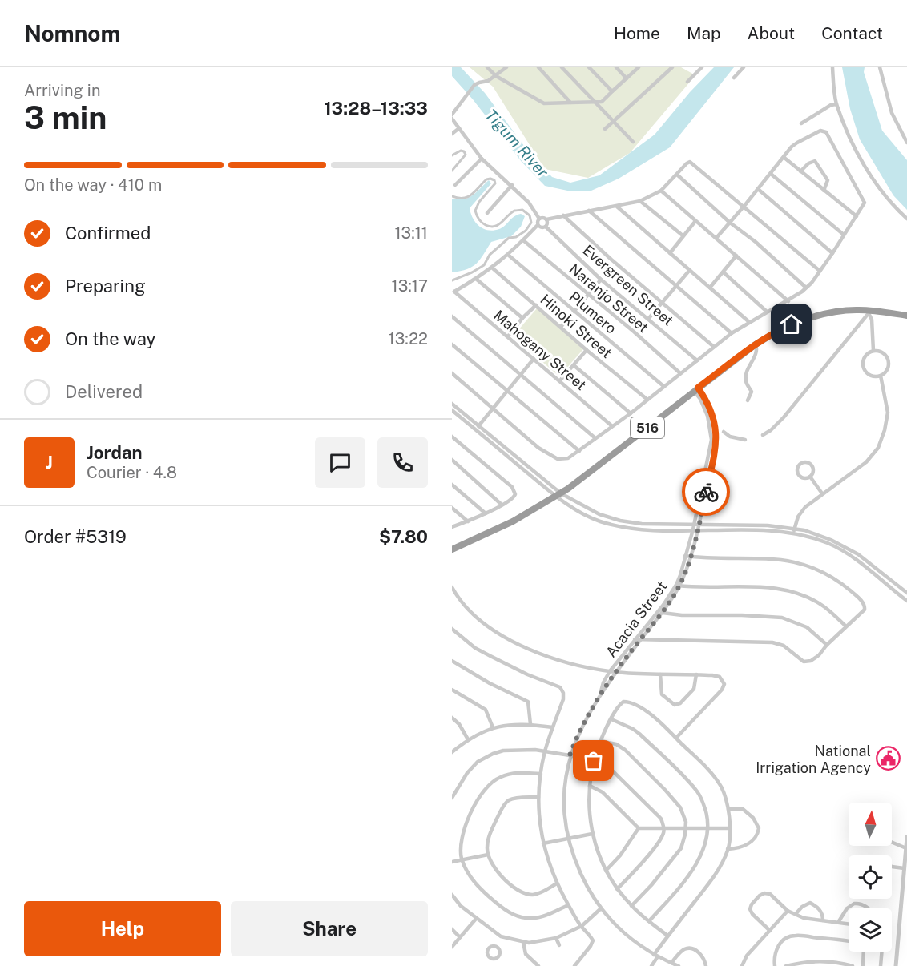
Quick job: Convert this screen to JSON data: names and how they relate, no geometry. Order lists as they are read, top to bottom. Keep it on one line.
{"streets":{"highway":["516"],"street":["Evergreen Street","Naranjo Street","Plumero","Hinoki Street","Mahogany Street","Acacia Street"]},"crossings":[["516","Acacia Street"]],"water":["Tigum River"],"places":{"public building":["National Irrigation Agency"]},"north":"top","page":{"header":"Nomnom","nav":["Home","Map","About","Contact"],"heading":["3 min","Arriving in","13:28–13:33"],"panel":["Jordan","Courier · 4.8","Order #5319","$7.80"],"bar":"On the way · 410 m","list":[["Confirmed","13:11"],["Preparing","13:17"],["On the way","13:22"],"Delivered"],"round":"J","buttons":["Help","Share"]}}
